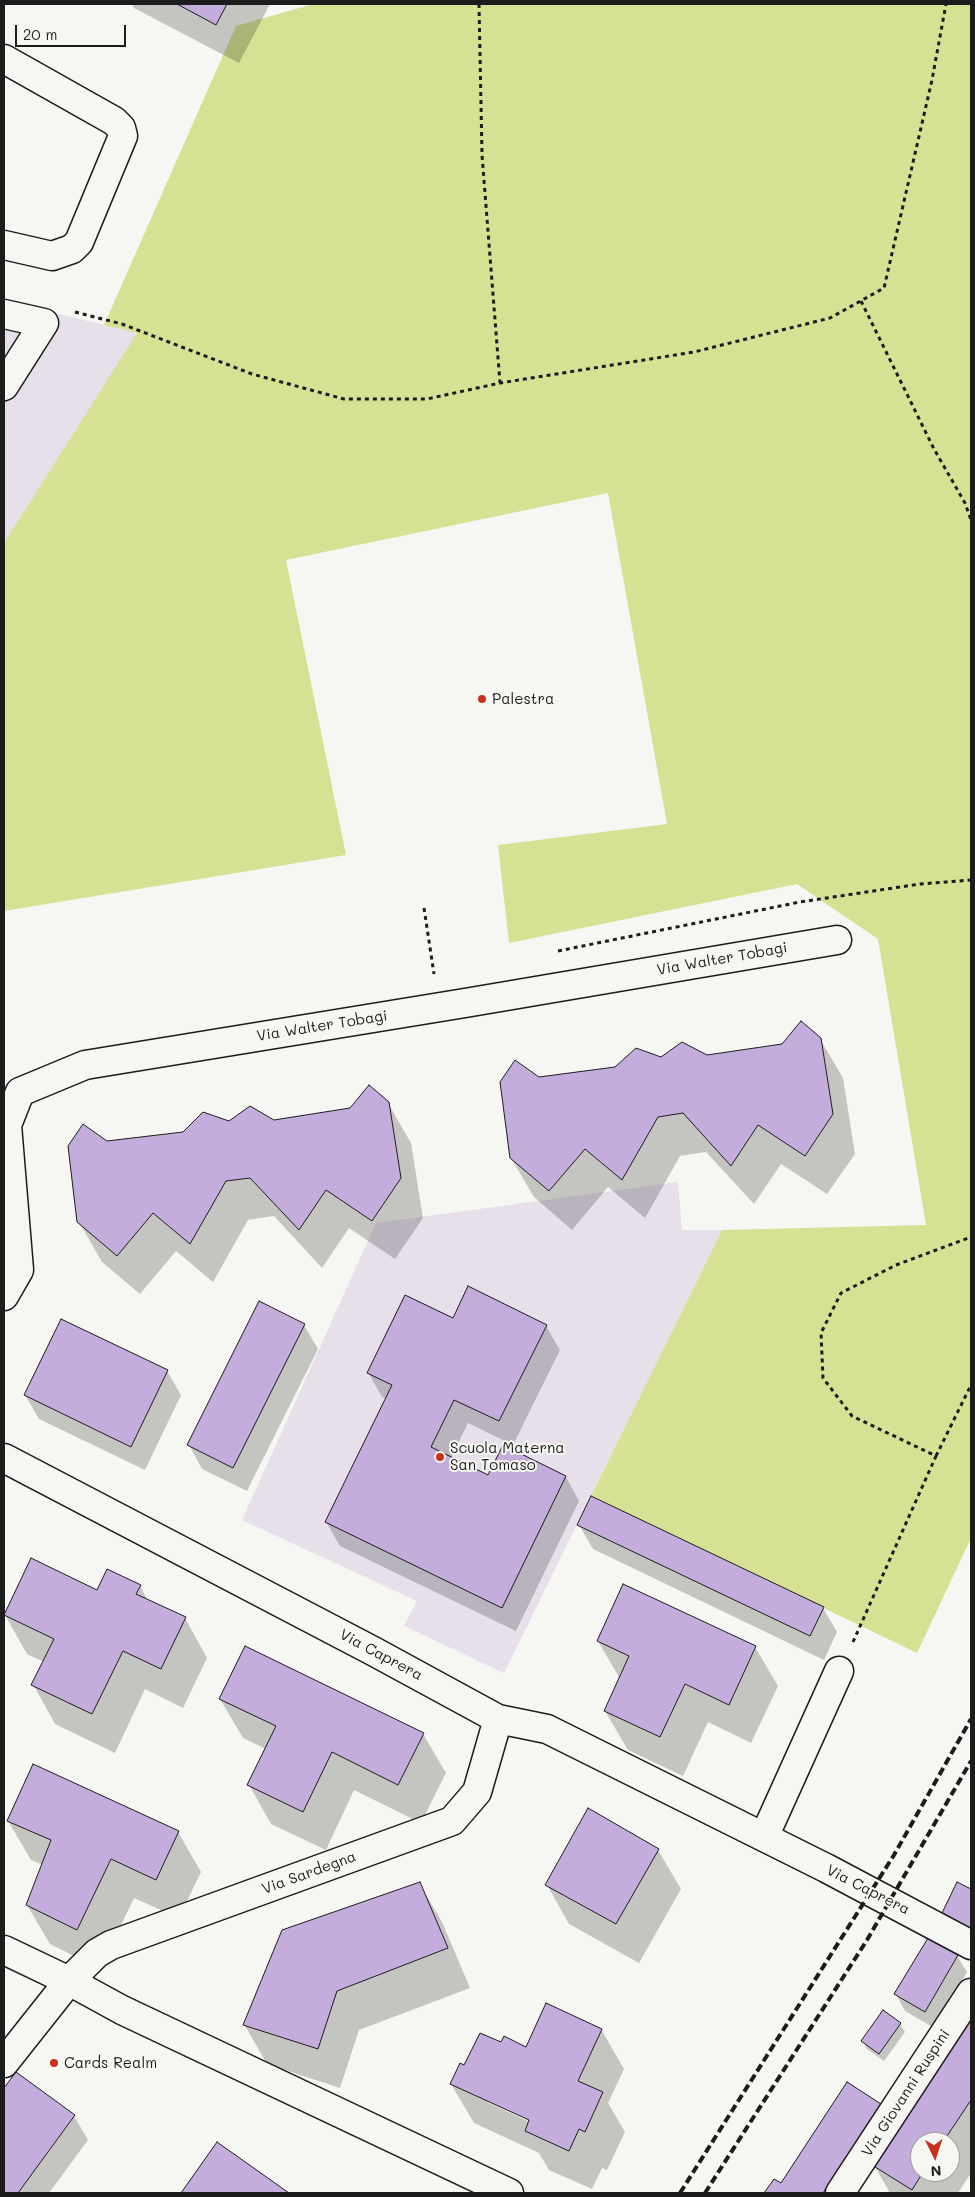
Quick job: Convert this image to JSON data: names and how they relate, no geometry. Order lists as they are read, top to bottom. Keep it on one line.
{"streets":{"street":["Via Walter Tobagi","Via Caprera","Via Sardegna","Via Giovanni Ruspini"]},"crossings":[["Via Caprera","Via Sardegna"]],"places":["Palestra","Scuola Materna San Tomaso","Cards Realm"],"scale_bar":"20 m","north":"bottom"}
